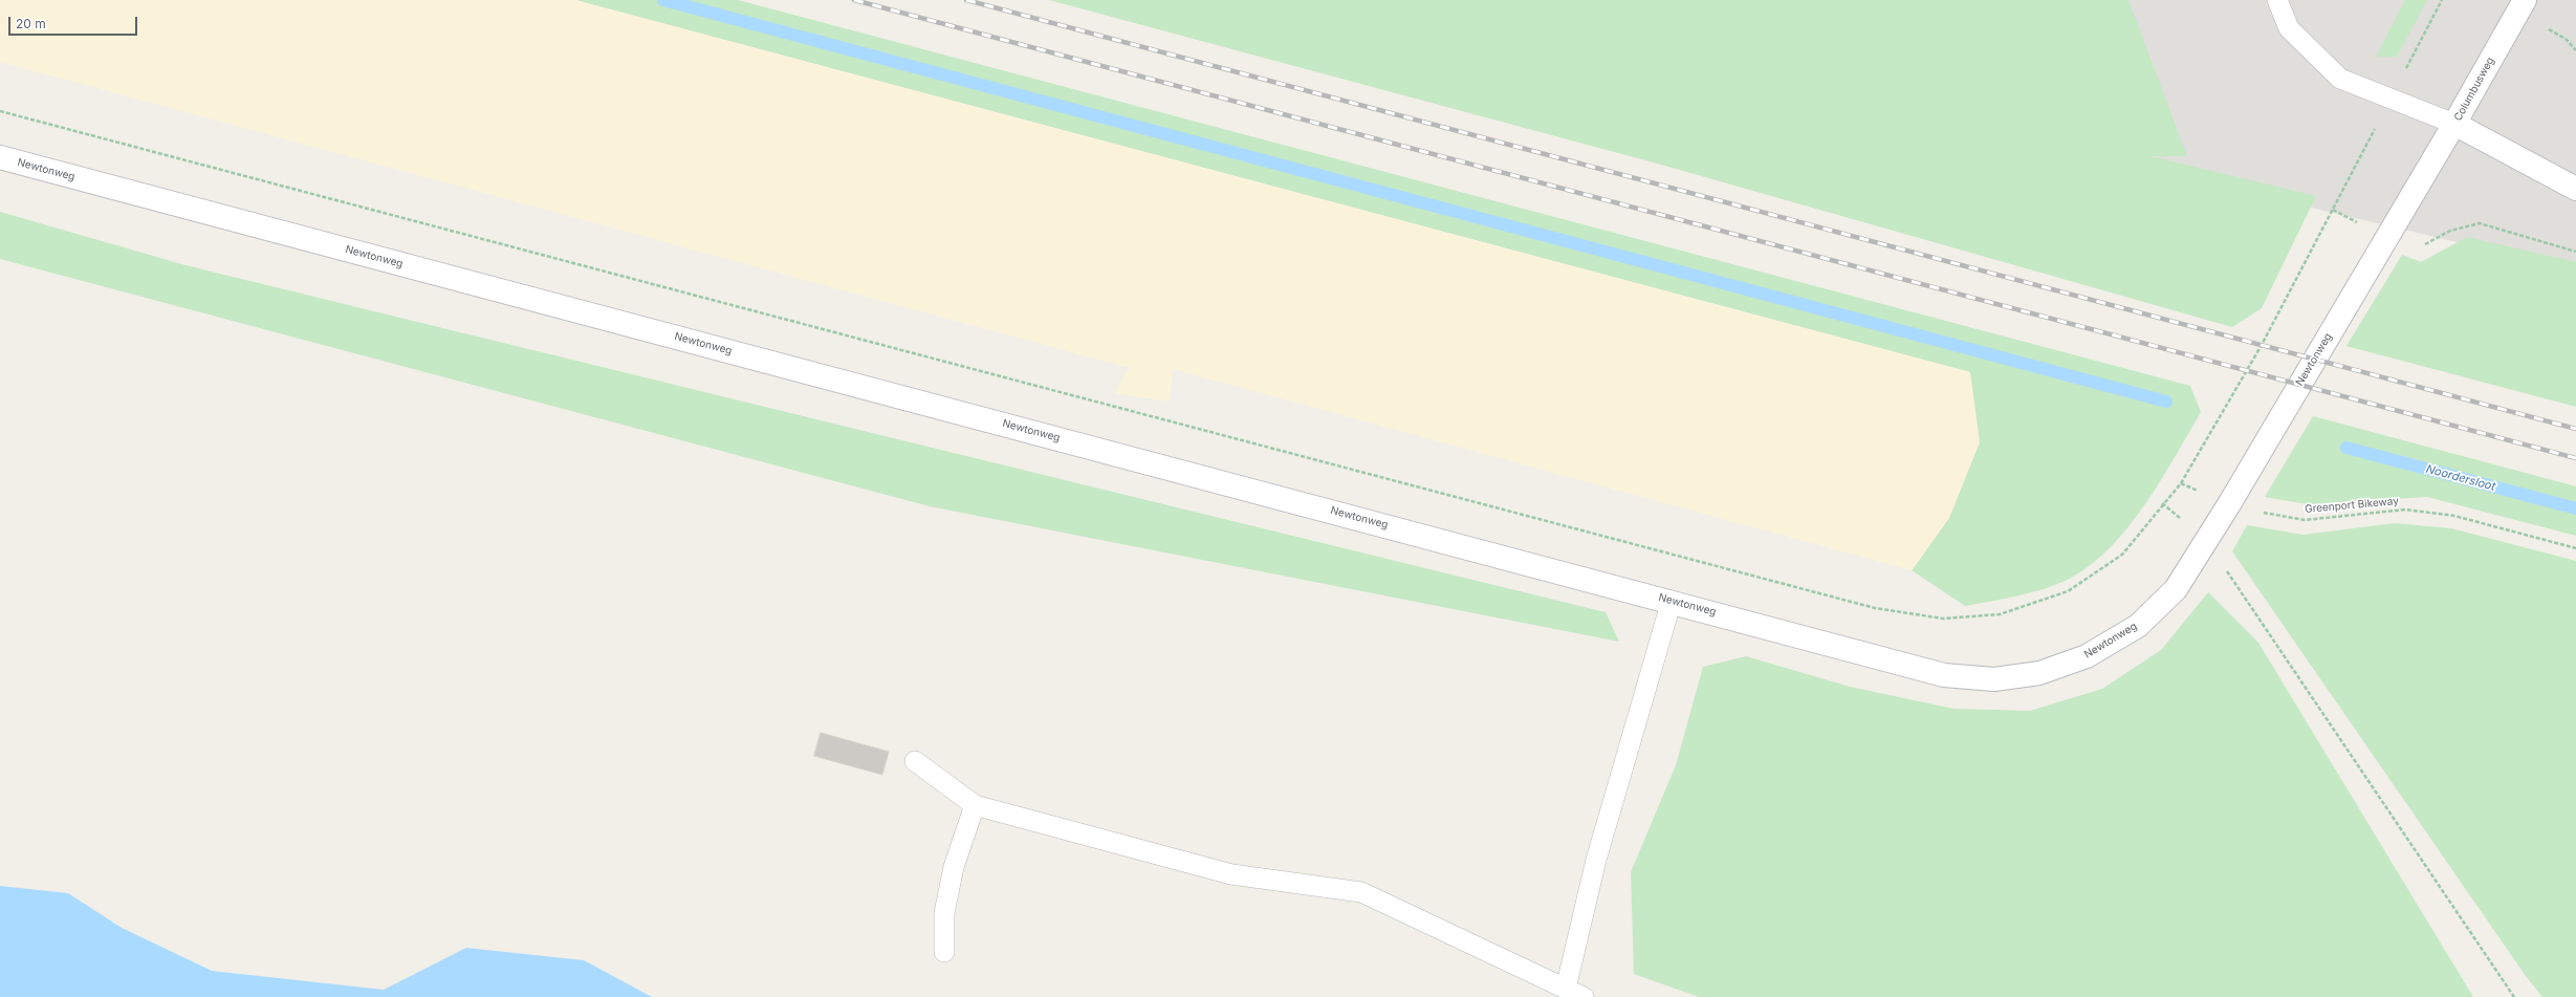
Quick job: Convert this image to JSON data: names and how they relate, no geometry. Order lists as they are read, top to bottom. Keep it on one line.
{"streets":{"street":["Columbusweg","Newtonweg"],"path":["Greenport Bikeway"]},"crossings":[["Columbusweg","Newtonweg"],["Newtonweg","Greenport Bikeway"]],"water":["Noordersloot"],"scale_bar":"20 m"}
